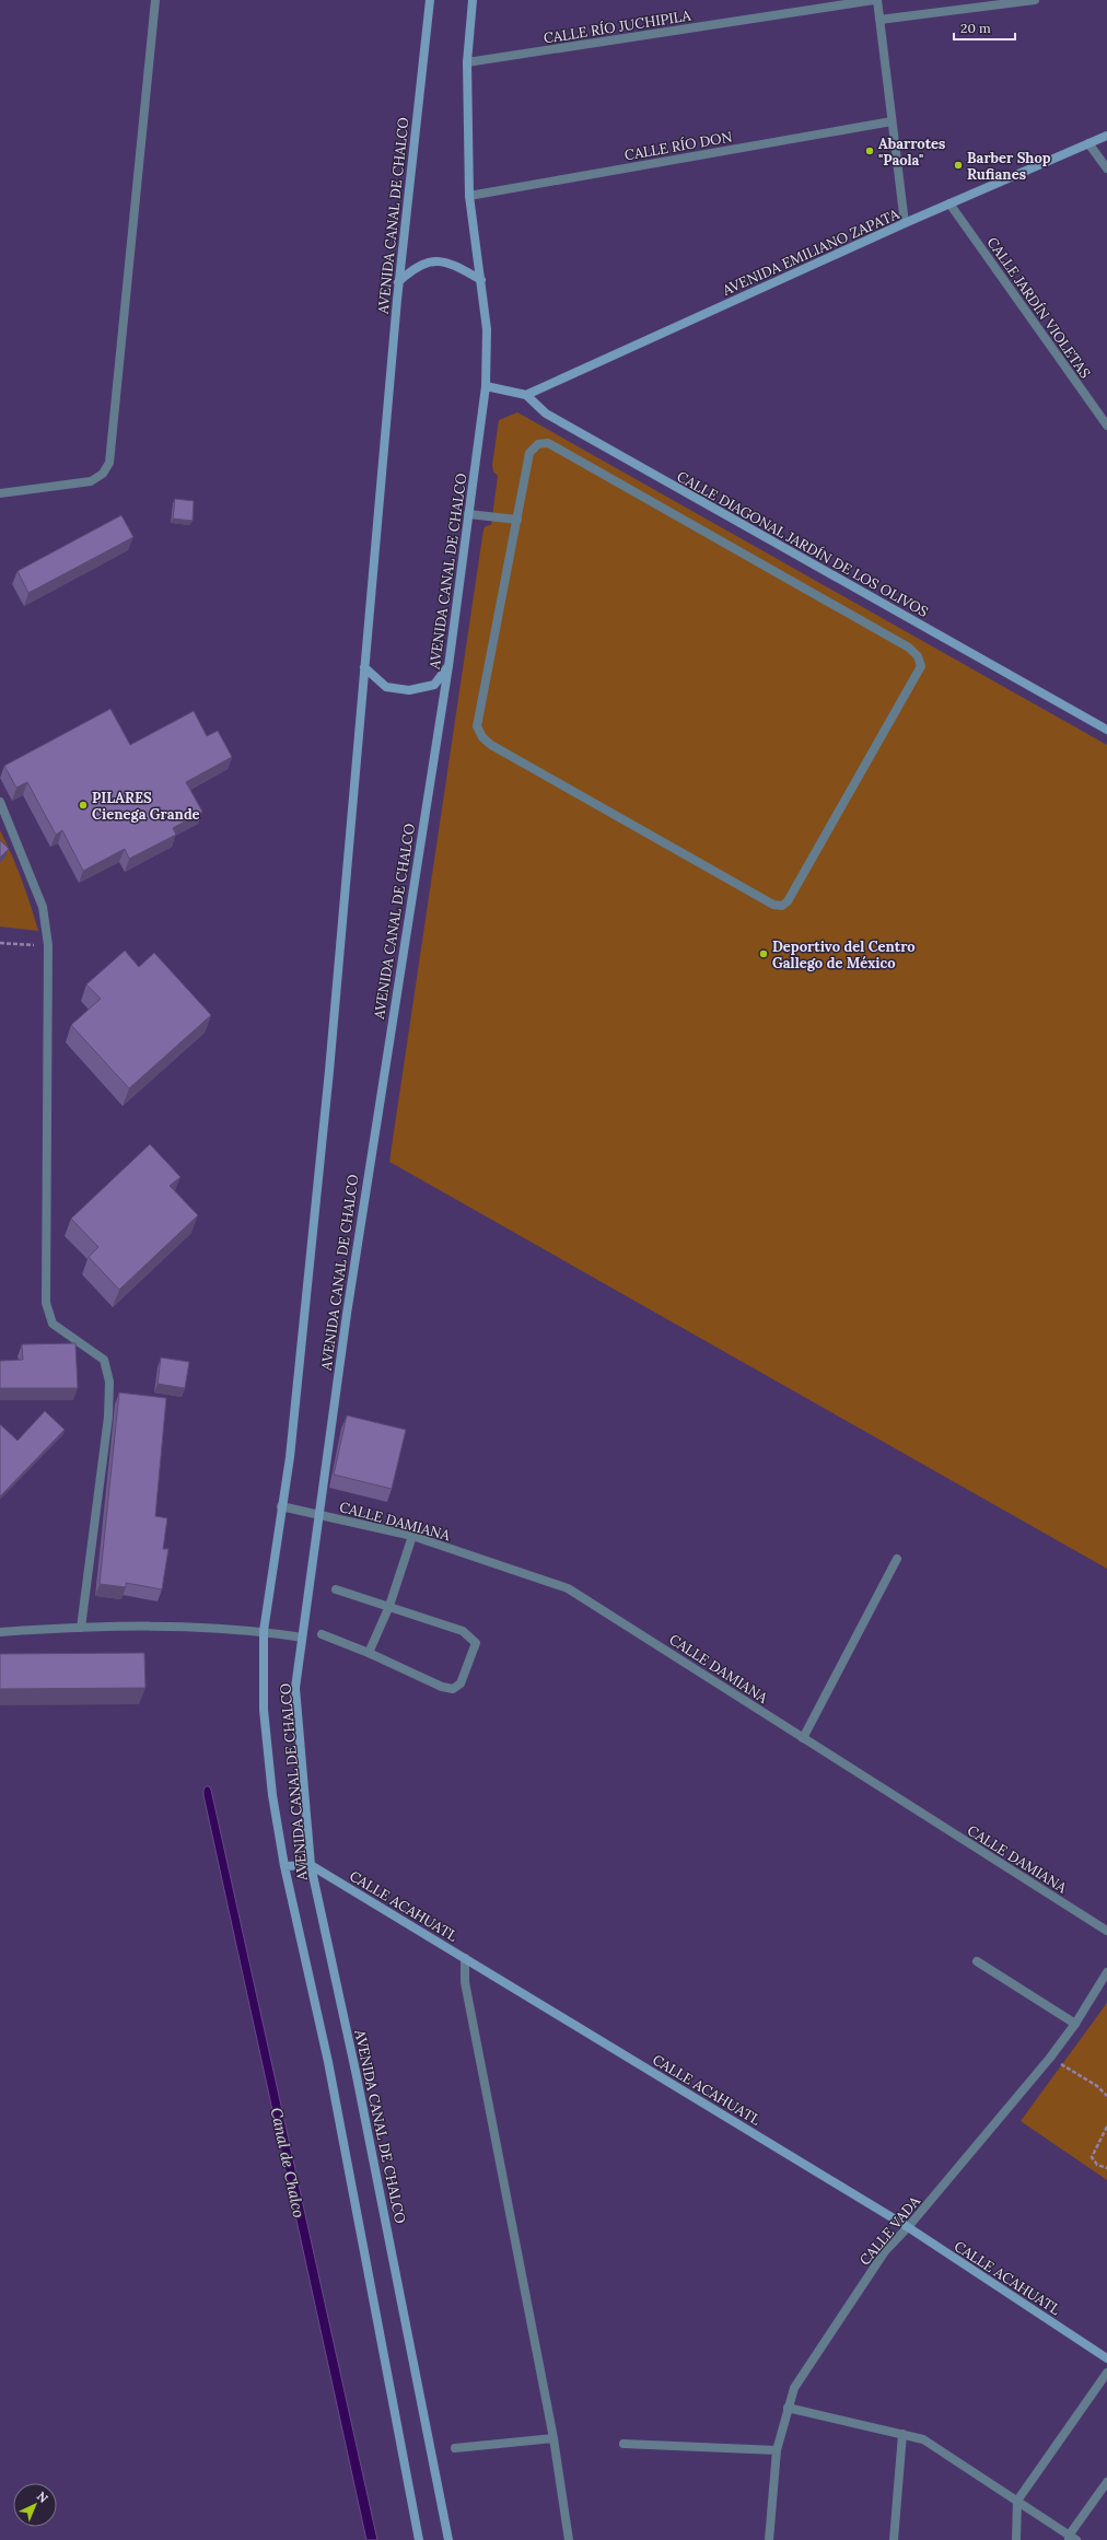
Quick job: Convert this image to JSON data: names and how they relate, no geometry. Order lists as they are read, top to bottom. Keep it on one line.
{"streets":{"main road":["AVENIDA CANAL DE CHALCO","AVENIDA EMILIANO ZAPATA","CALLE DIAGONAL JARDÍN DE LOS OLIVOS","CALLE ACAHUATL"],"street":["CALLE RÍO JUCHIPILA","CALLE RÍO DON","CALLE JARDÍN VIOLETAS","CALLE DAMIANA","CALLE VADA"]},"crossings":[["CALLE RÍO JUCHIPILA","AVENIDA CANAL DE CHALCO"],["CALLE RÍO DON","AVENIDA CANAL DE CHALCO"],["AVENIDA CANAL DE CHALCO","CALLE DAMIANA"],["AVENIDA CANAL DE CHALCO","CALLE ACAHUATL"],["AVENIDA EMILIANO ZAPATA","CALLE JARDÍN VIOLETAS"],["AVENIDA EMILIANO ZAPATA","CALLE DIAGONAL JARDÍN DE LOS OLIVOS"],["CALLE ACAHUATL","CALLE VADA"]],"water":["Canal de Chalco"],"places":["Abarrotes \"Paola\"","Barber Shop Rufianes","PILARES Cienega Grande","Deportivo del Centro Gallego de México"],"scale_bar":"20 m","north":"top right"}
